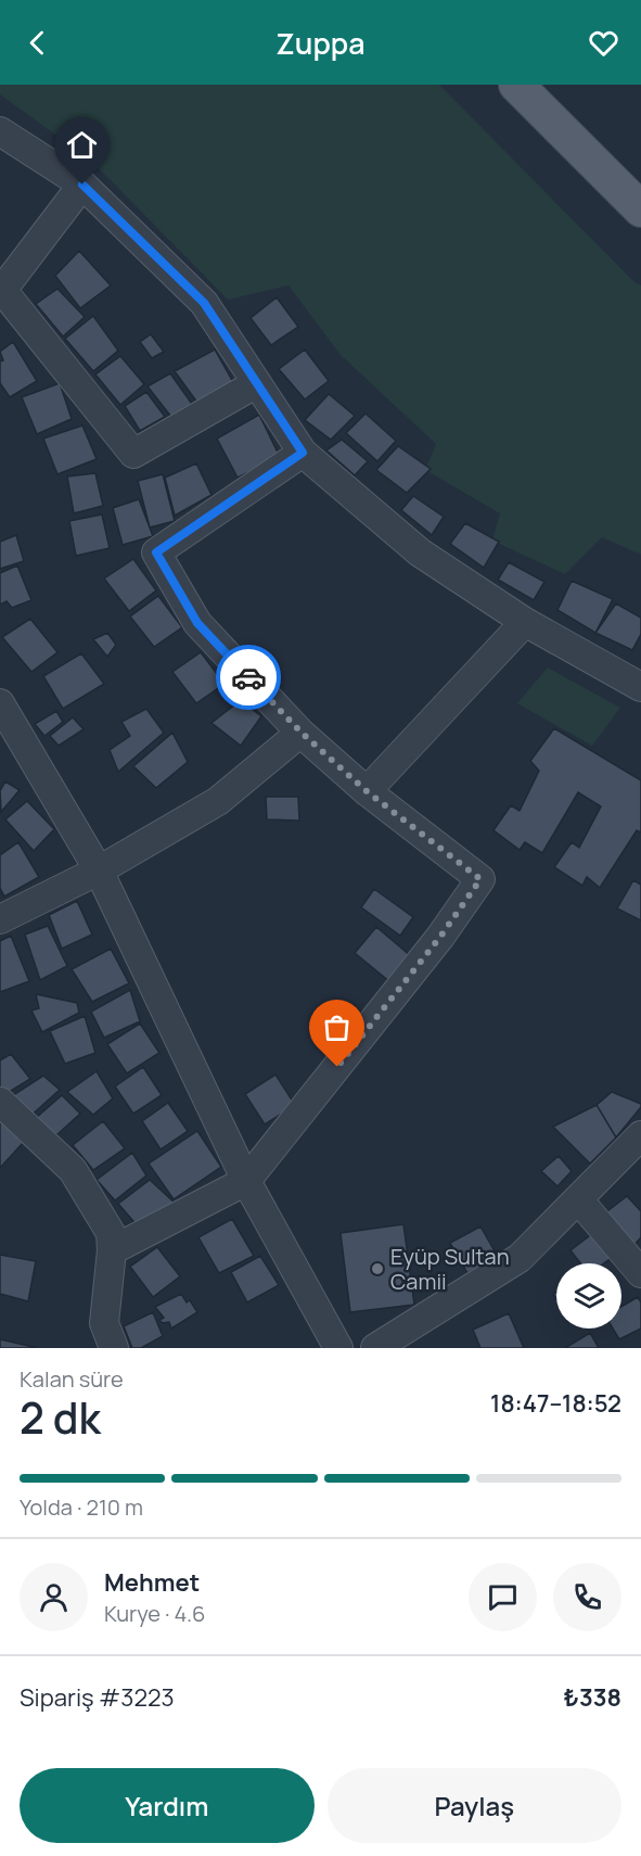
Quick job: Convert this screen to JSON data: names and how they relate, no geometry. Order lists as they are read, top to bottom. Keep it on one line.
{"places":["Eyüp Sultan Camii"],"page":{"header":"Zuppa","heading":["2 dk","Kalan süre","18:47–18:52"],"panel":["Mehmet","Kurye · 4.6","Sipariş #3223","₺338"],"bar":"Yolda · 210 m","buttons":["Yardım","Paylaş"]}}
